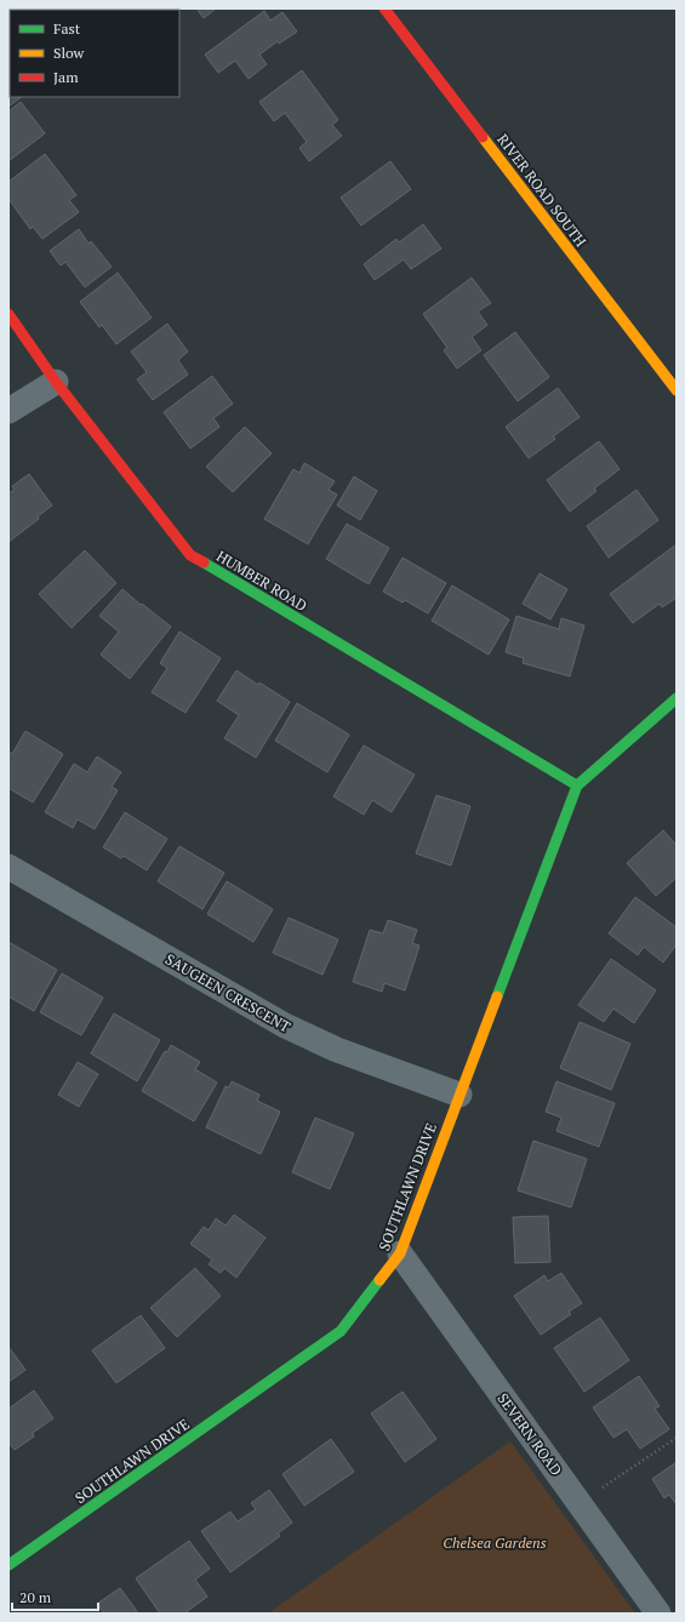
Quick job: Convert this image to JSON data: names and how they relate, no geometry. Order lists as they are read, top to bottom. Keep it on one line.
{"streets":{"street":["RIVER ROAD SOUTH","HUMBER ROAD","SAUGEEN CRESCENT","SOUTHLAWN DRIVE","SEVERN ROAD"]},"crossings":[["HUMBER ROAD","SOUTHLAWN DRIVE"],["SAUGEEN CRESCENT","SOUTHLAWN DRIVE"],["SOUTHLAWN DRIVE","SEVERN ROAD"]],"parks":["Chelsea Gardens"],"legend":["Fast","Slow","Jam"],"scale_bar":"20 m"}
